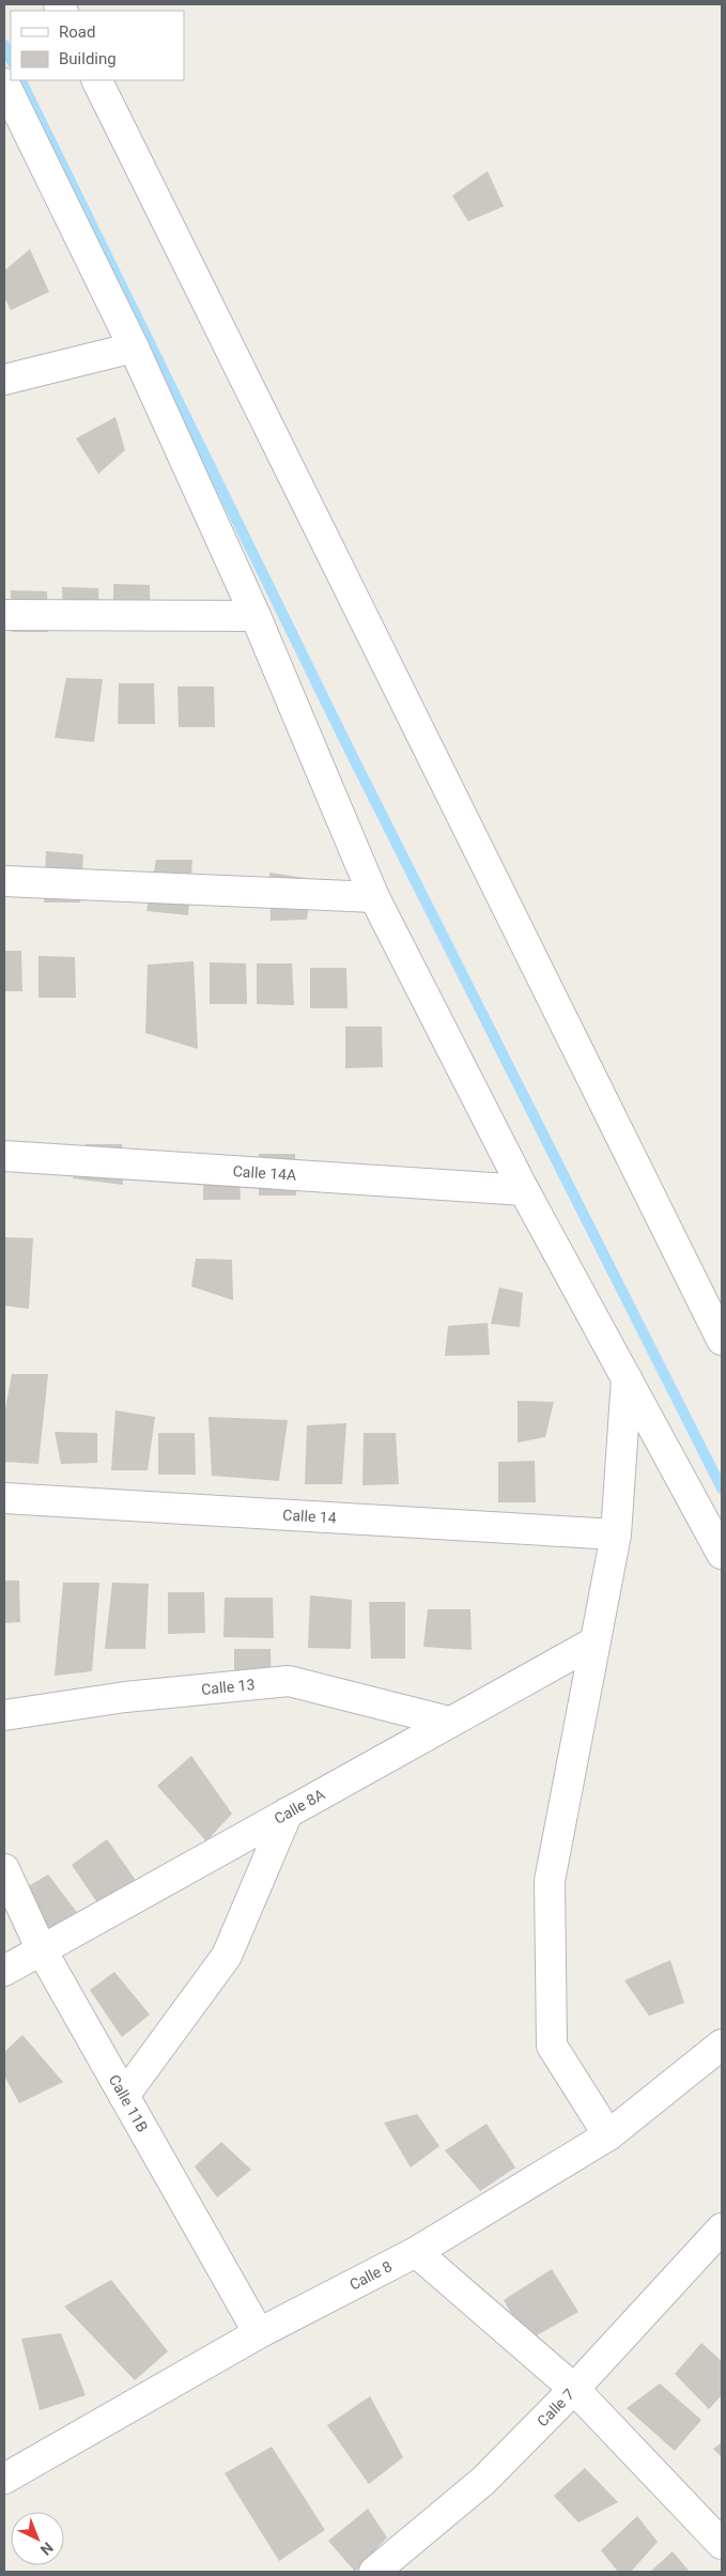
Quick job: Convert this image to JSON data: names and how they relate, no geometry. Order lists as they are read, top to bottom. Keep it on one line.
{"streets":{"street":["Calle 14A","Calle 14","Calle 13","Calle 8A","Calle 11B","Calle 8","Calle 7"]},"crossings":[["Calle 13","Calle 8A"],["Calle 8A","Calle 11B"],["Calle 11B","Calle 8"]],"legend":["Road","Building"],"north":"bottom right"}
